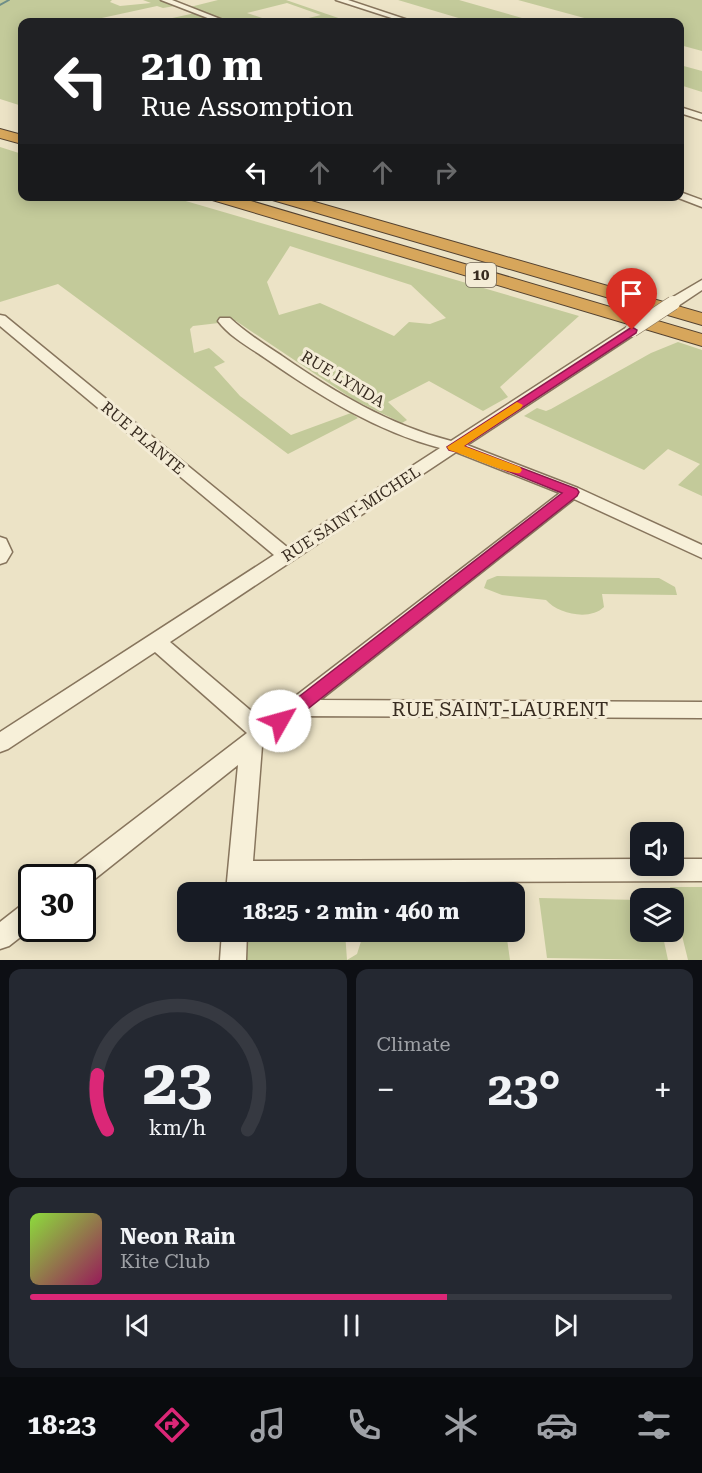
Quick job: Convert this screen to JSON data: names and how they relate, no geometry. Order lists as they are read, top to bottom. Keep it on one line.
{"streets":{"highway":["10"],"street":["RUE LYNDA","RUE PLANTE","RUE SAINT-MICHEL","RUE SAINT-LAURENT"]},"crossings":[["RUE LYNDA","RUE SAINT-MICHEL"],["RUE PLANTE","RUE SAINT-MICHEL"]],"page":{"turn":["210 m","Rue Assomption"],"limit":"30","trip":"18:25 · 2 min · 460 m","tile":"Climate","heat":["−","23°","+"],"song":["Neon Rain","Kite Club"],"tabs":"18:23","gauge":["23","km/h"]}}
